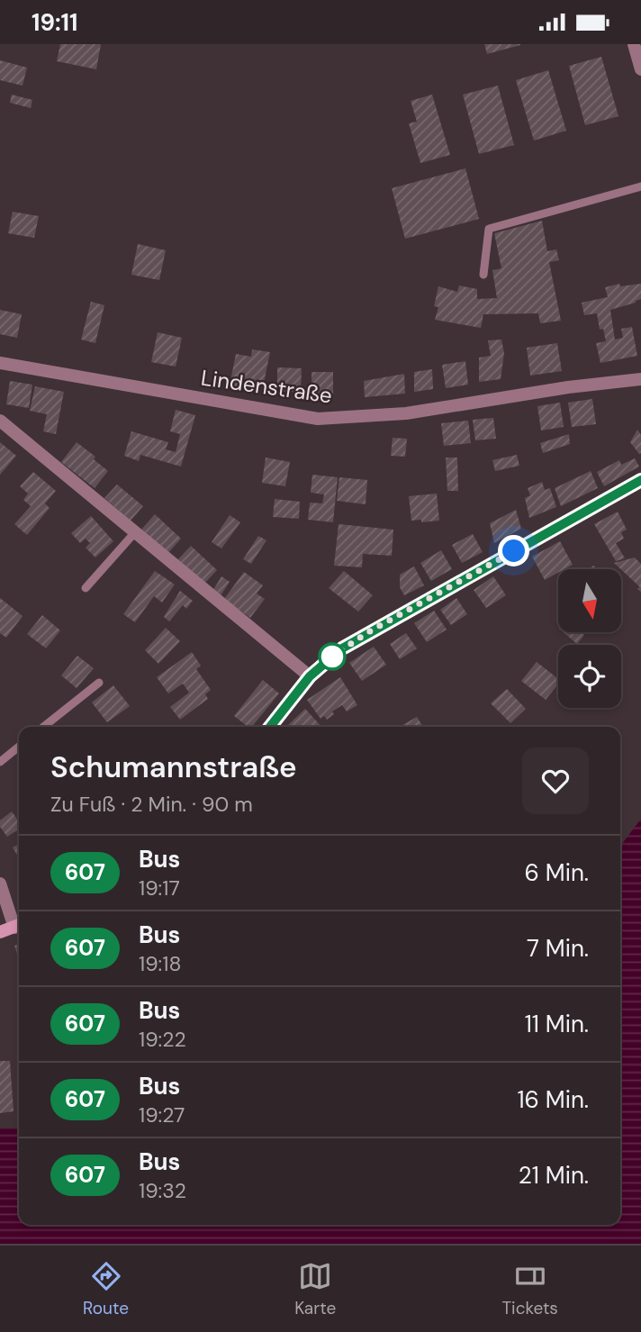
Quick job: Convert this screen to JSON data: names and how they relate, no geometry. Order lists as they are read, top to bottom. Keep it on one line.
{"streets":{"street":["Lindenstraße"]},"lines":["bus line 607"],"north":"bottom","page":{"status":"19:11","heading":["Schumannstraße","Zu Fuß · 2 Min. · 90 m"],"list":[{"mark":"607","name":"Bus","note":"19:17","value":"6 Min."},{"mark":"607","name":"Bus","note":"19:18","value":"7 Min."},{"mark":"607","name":"Bus","note":"19:22","value":"11 Min."},{"mark":"607","name":"Bus","note":"19:27","value":"16 Min."},{"mark":"607","name":"Bus","note":"19:32","value":"21 Min."}],"tabs":["Route","Karte","Tickets"]}}
